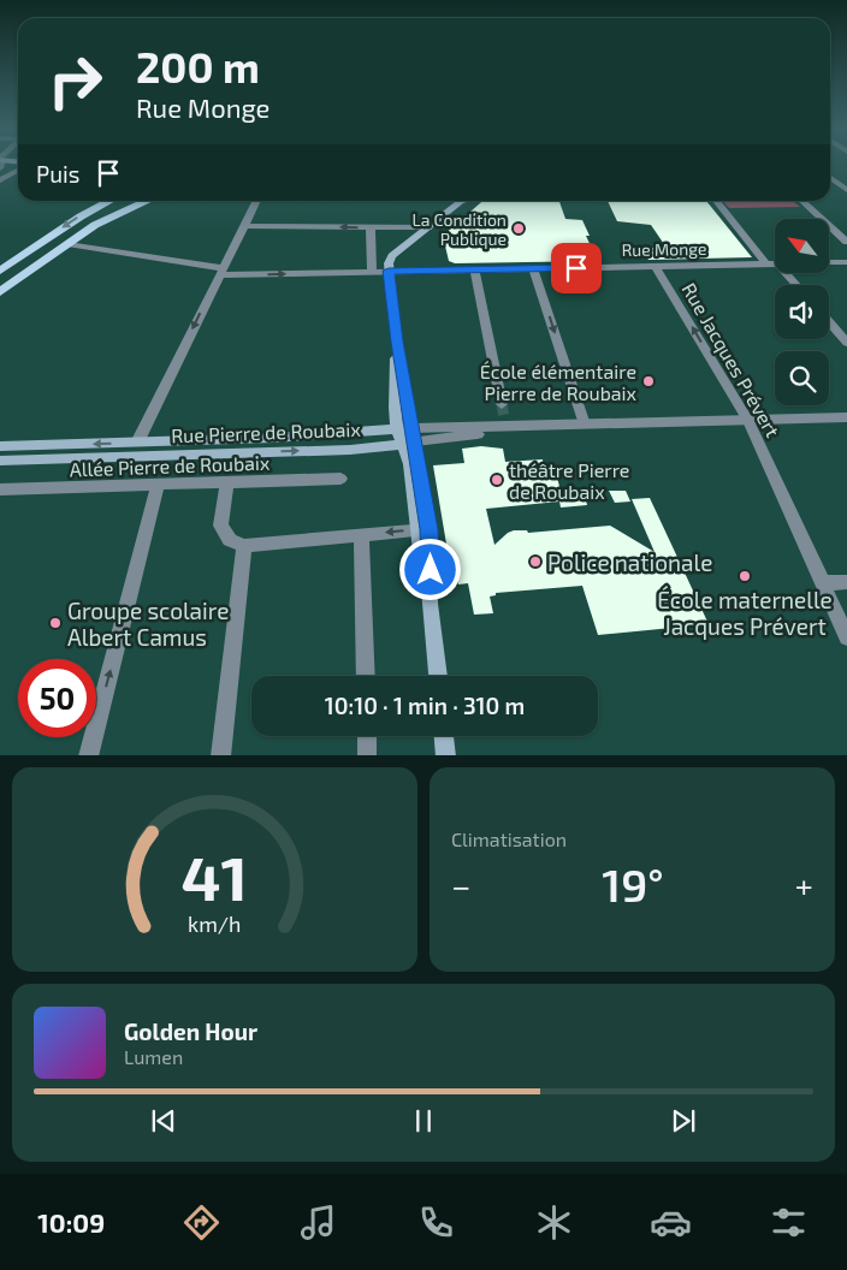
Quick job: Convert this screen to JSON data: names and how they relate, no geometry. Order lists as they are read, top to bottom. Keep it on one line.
{"streets":{"main road":["Rue Pierre de Roubaix"],"street":["Rue Monge","Rue Jacques Prévert","Allée Pierre de Roubaix"]},"crossings":[["Rue Monge","Rue Jacques Prévert"],["Rue Jacques Prévert","Rue Pierre de Roubaix"]],"places":["La Condition Publique","École élémentaire Pierre de Roubaix","théâtre Pierre de Roubaix","Police nationale","École maternelle Jacques Prévert","Groupe scolaire Albert Camus"],"north":"top left","page":{"turn":["200 m","Rue Monge"],"then":"Puis","limit":"50","trip":"10:10 · 1 min · 310 m","tile":"Climatisation","heat":["−","19°","+"],"song":["Golden Hour","Lumen"],"tabs":"10:09","gauge":["41","km/h"]}}
